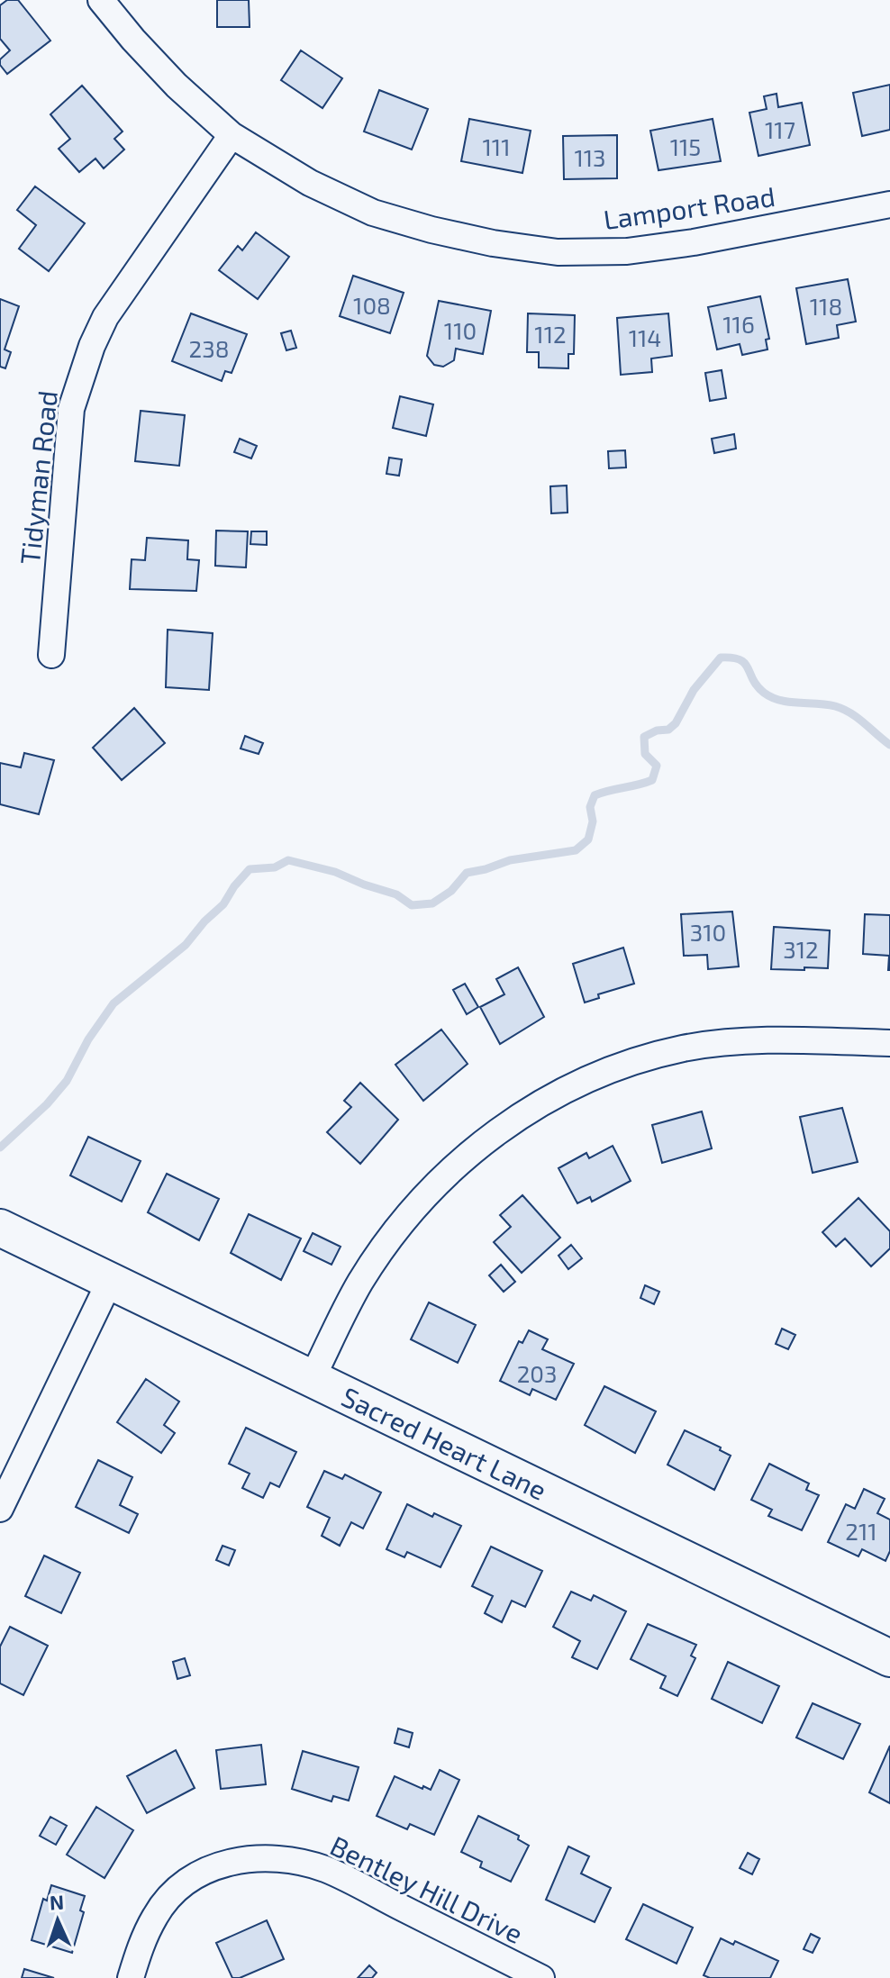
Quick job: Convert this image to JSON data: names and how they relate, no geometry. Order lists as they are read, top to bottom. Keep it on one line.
{"streets":{"street":["Lamport Road","Tidyman Road","Sacred Heart Lane","Bentley Hill Drive"]},"crossings":[["Lamport Road","Tidyman Road"]],"house_numbers":["117","111","115","113","108","118","116","110","112","114","238","310","312","203","211"],"north":"top"}
